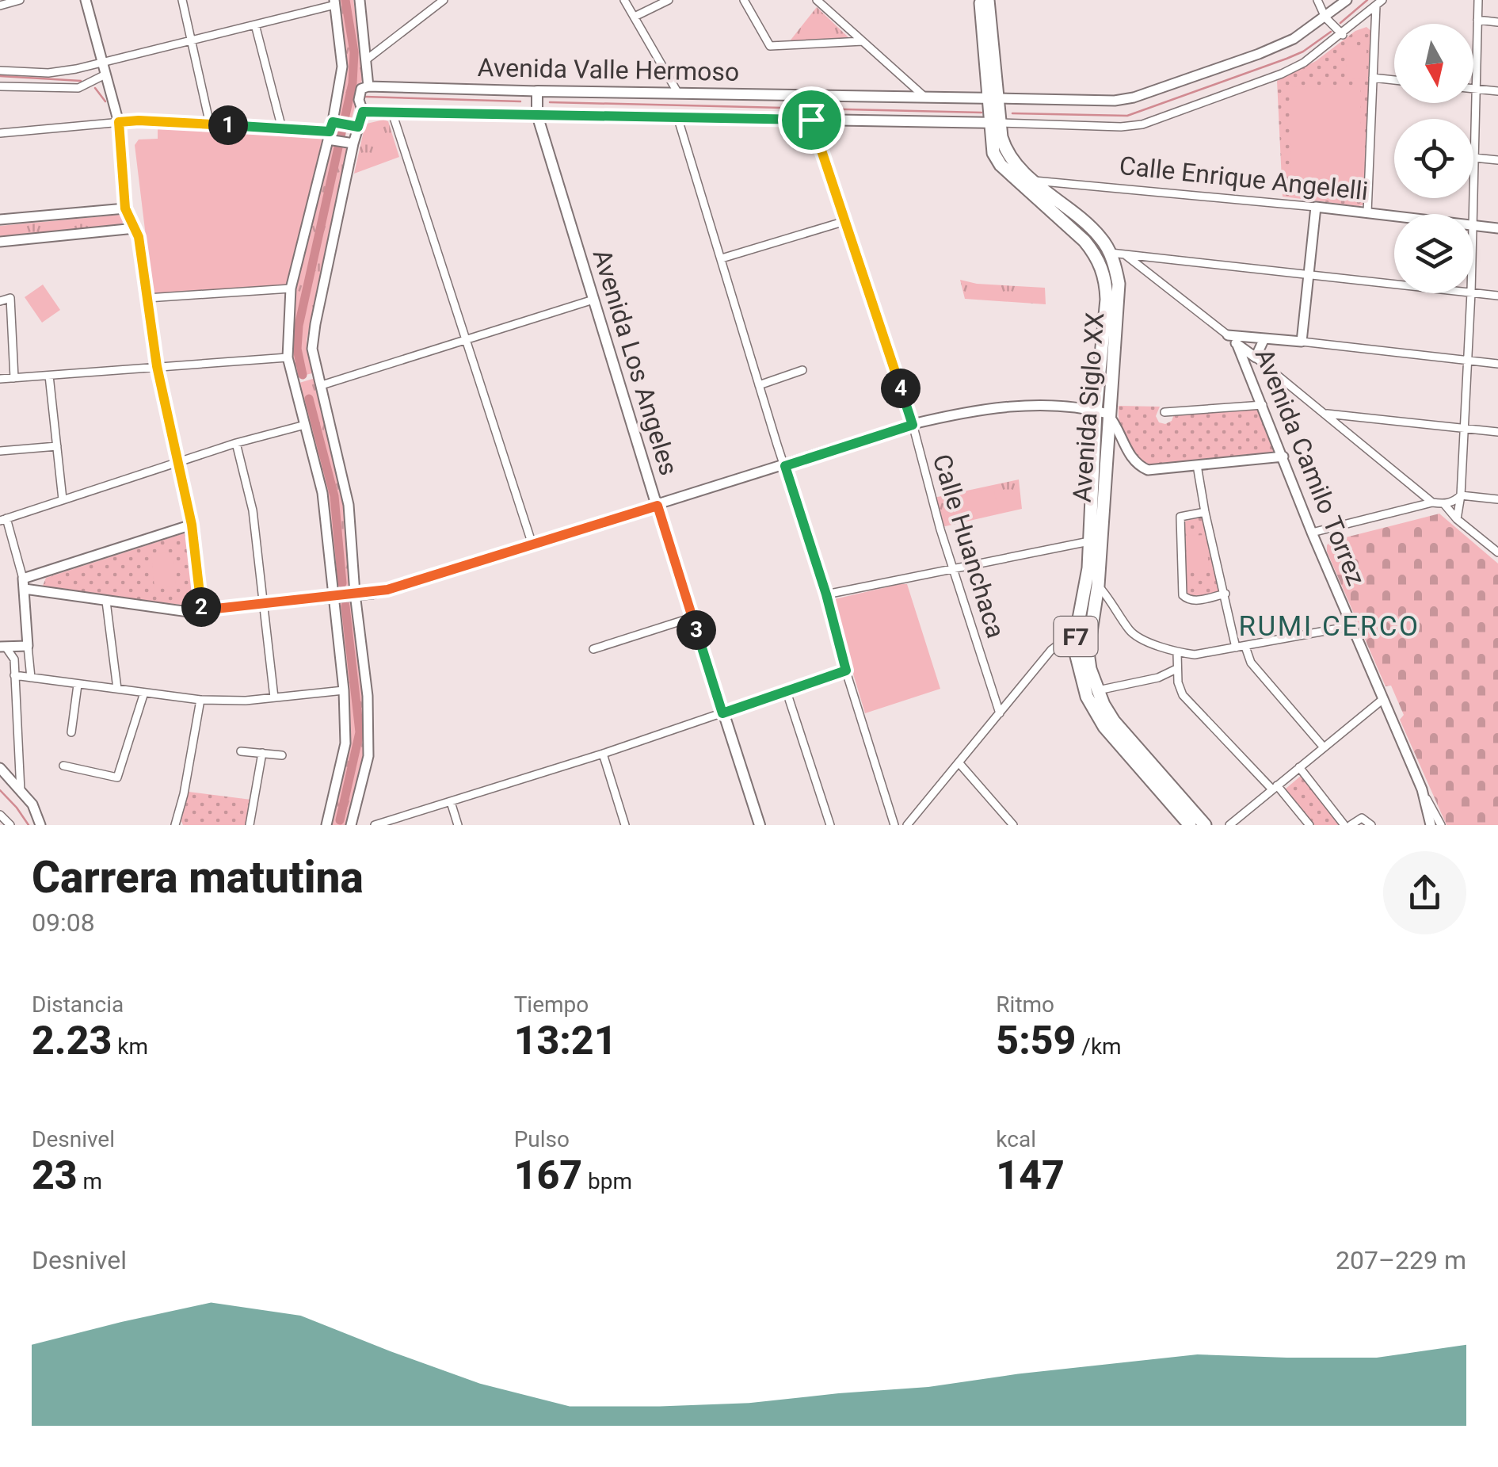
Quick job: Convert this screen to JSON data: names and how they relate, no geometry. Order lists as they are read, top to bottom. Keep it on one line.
{"streets":{"highway":["Avenida Siglo XX","F7"],"main road":["Avenida Valle Hermoso","Avenida Los Angeles"],"street":["Calle Enrique Angelelli","Avenida Camilo Torrez","Calle Huanchaca"]},"crossings":[["Avenida Valle Hermoso","Avenida Los Angeles"],["Avenida Valle Hermoso","Avenida Siglo XX"],["Avenida Valle Hermoso","Calle Huanchaca"],["Calle Enrique Angelelli","Avenida Siglo XX"]],"districts":["RUMI CERCO"],"north":"bottom","page":{"pins":["1","4","2","3"],"heading":["Carrera matutina","09:08"],"stats":[["Distancia","2.23 km"],["Tiempo","13:21"],["Ritmo","5:59 /km"],["Desnivel","23 m"],["Pulso","167 bpm"],["kcal","147"]],"chart":["Desnivel","207–229 m"]}}
